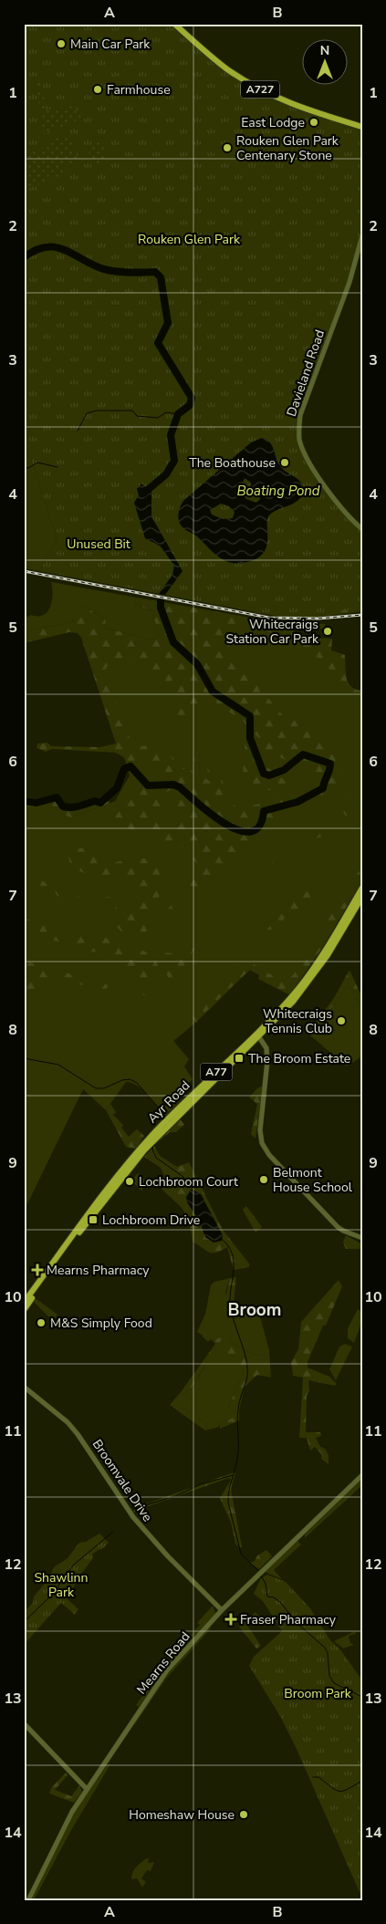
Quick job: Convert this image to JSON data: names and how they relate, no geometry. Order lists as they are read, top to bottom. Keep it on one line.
{"streets":{"main road":["A727","A77","Ayr Road"],"street":["Davieland Road","Broomvale Drive","Mearns Road"]},"crossings":[["Broomvale Drive","Mearns Road"]],"districts":["Broom"],"water":["Boating Pond"],"parks":["Rouken Glen Park","Unused Bit","Shawlinn Park","Broom Park"],"places":{"other":["Main Car Park","Farmhouse","East Lodge","Rouken Glen Park Centenary Stone","The Boathouse","Whitecraigs Station Car Park","Whitecraigs Tennis Club","Belmont House School","Lochbroom Court","M&S Simply Food","Homeshaw House"],"transit":["The Broom Estate","Lochbroom Drive"],"health":["Mearns Pharmacy","Fraser Pharmacy"]},"north":"top","grid":{"columns":["A","B"],"rows":["1","2","3","4","5","6","7","8","9","10","11","12","13","14"]}}
